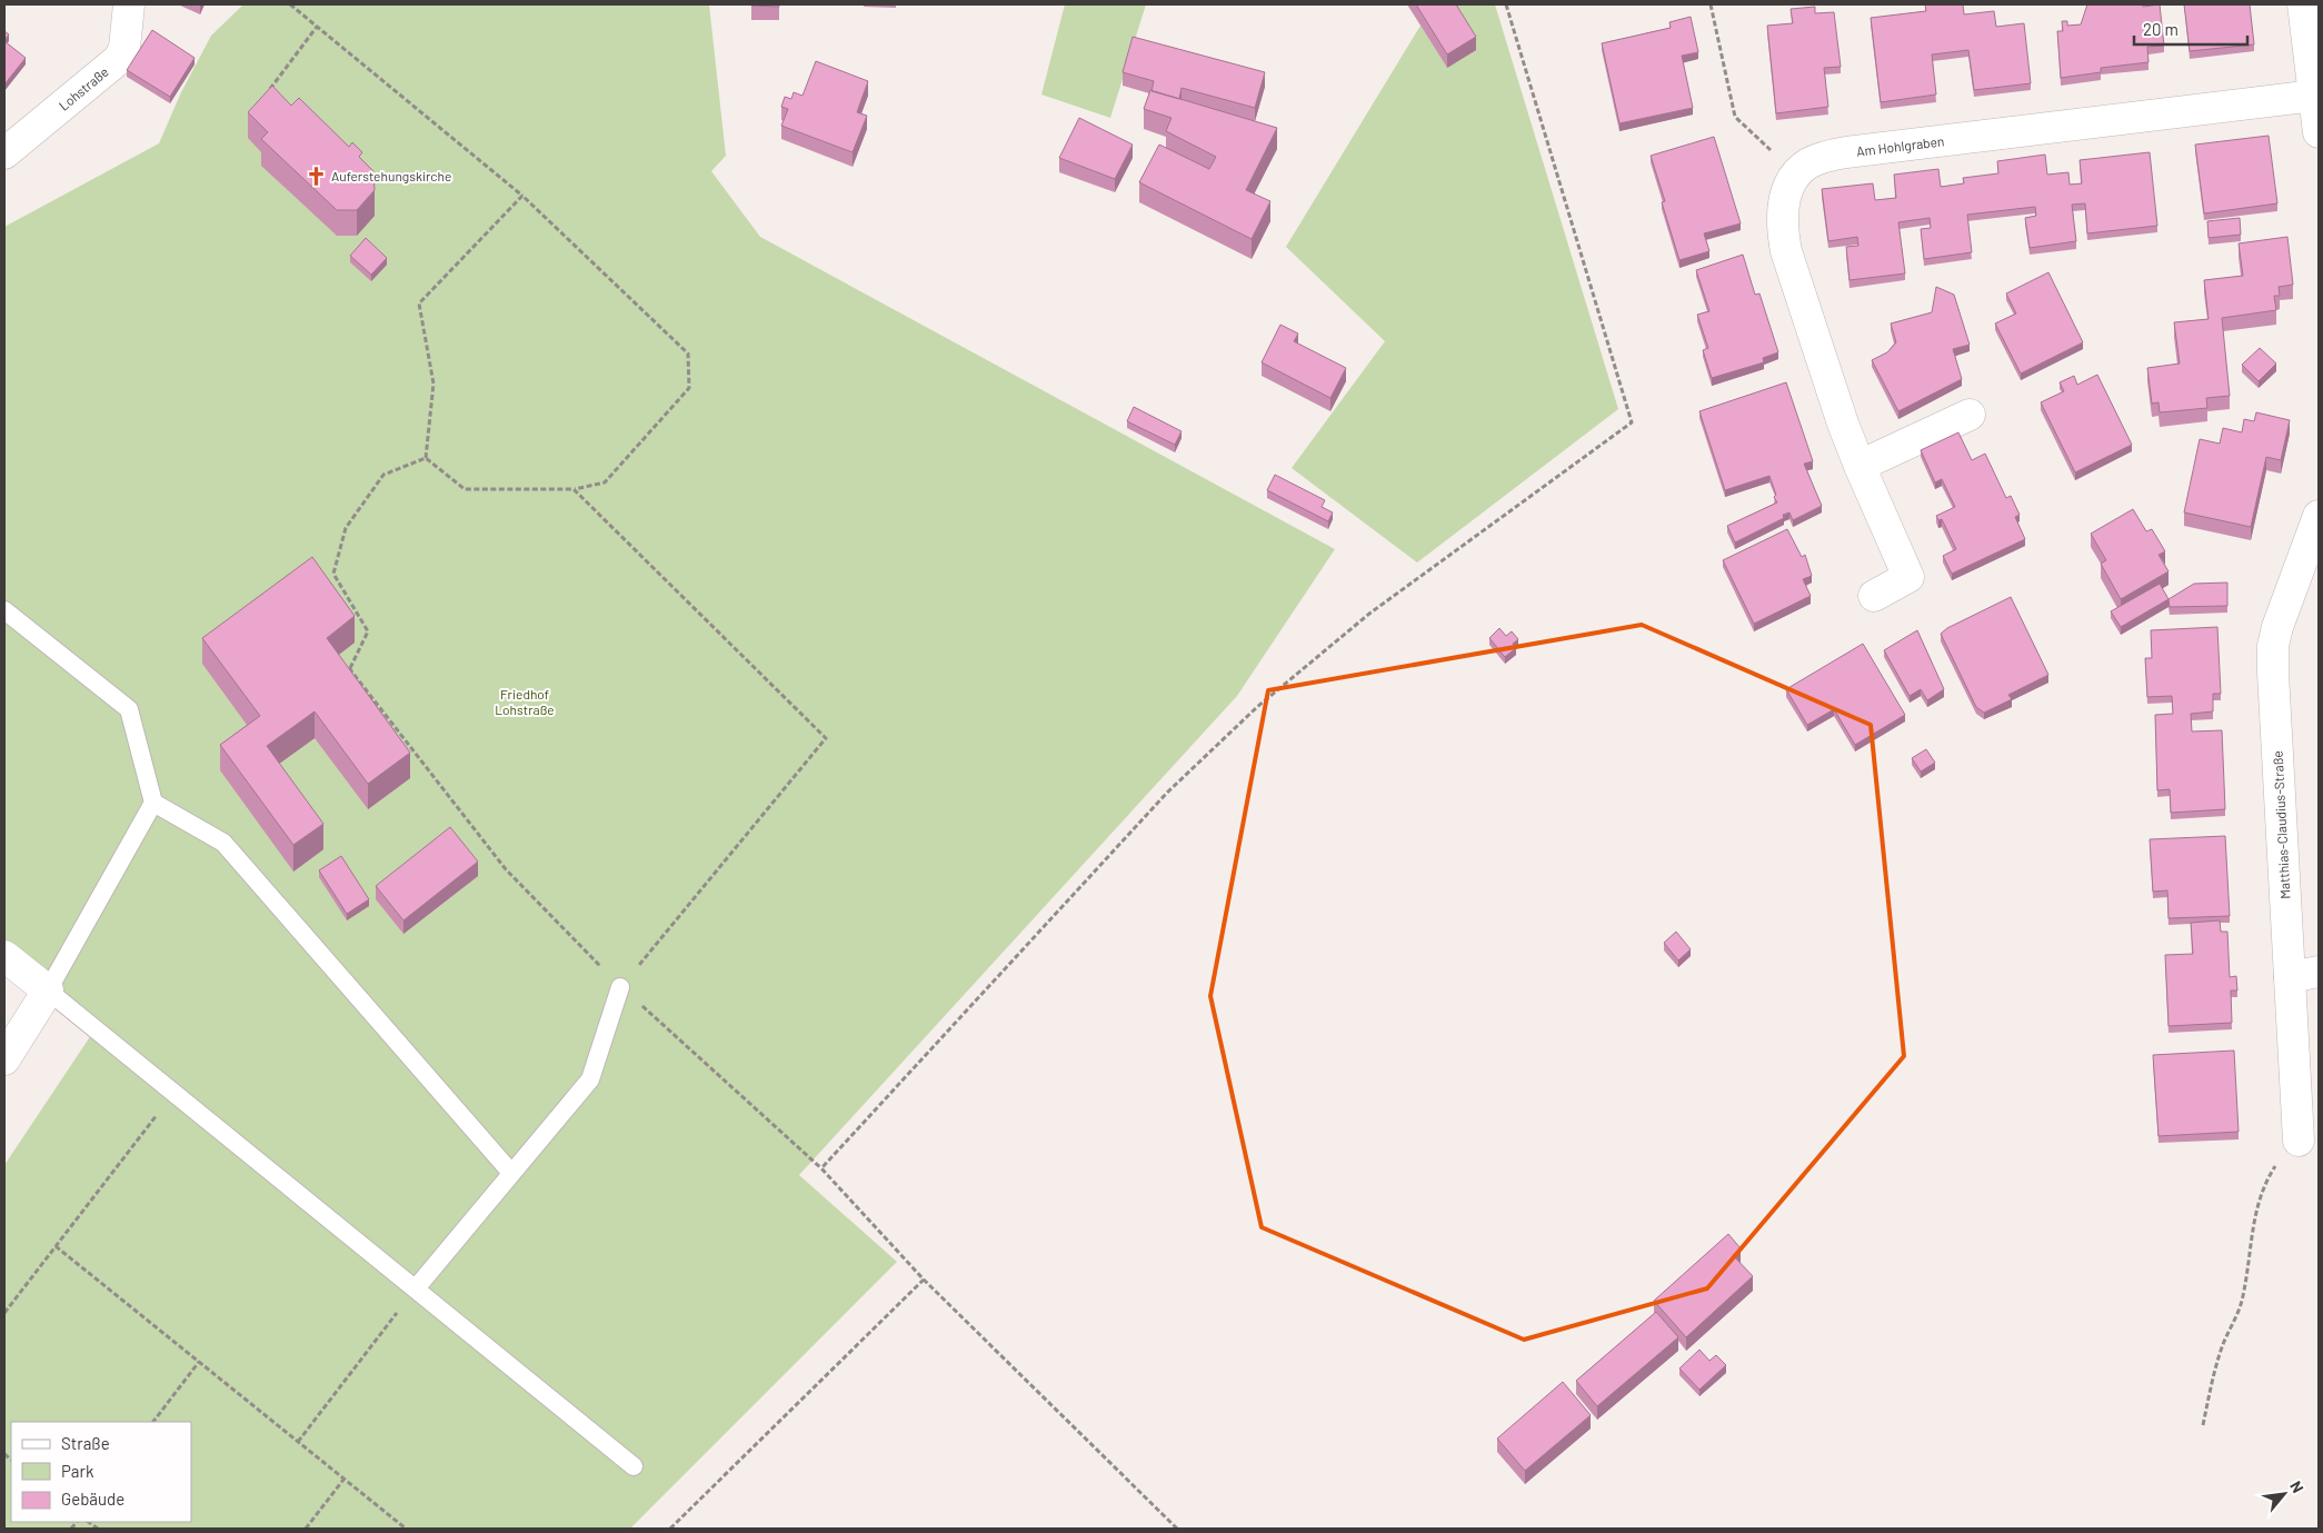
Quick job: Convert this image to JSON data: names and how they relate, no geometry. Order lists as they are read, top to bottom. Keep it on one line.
{"streets":{"street":["Lohstraße","Am Hohlgraben","Matthias-Claudius-Straße"]},"parks":["Friedhof Lohstraße"],"places":{"church":["Auferstehungskirche"]},"legend":["Straße","Park","Gebäude"],"scale_bar":"20 m","north":"top right"}
